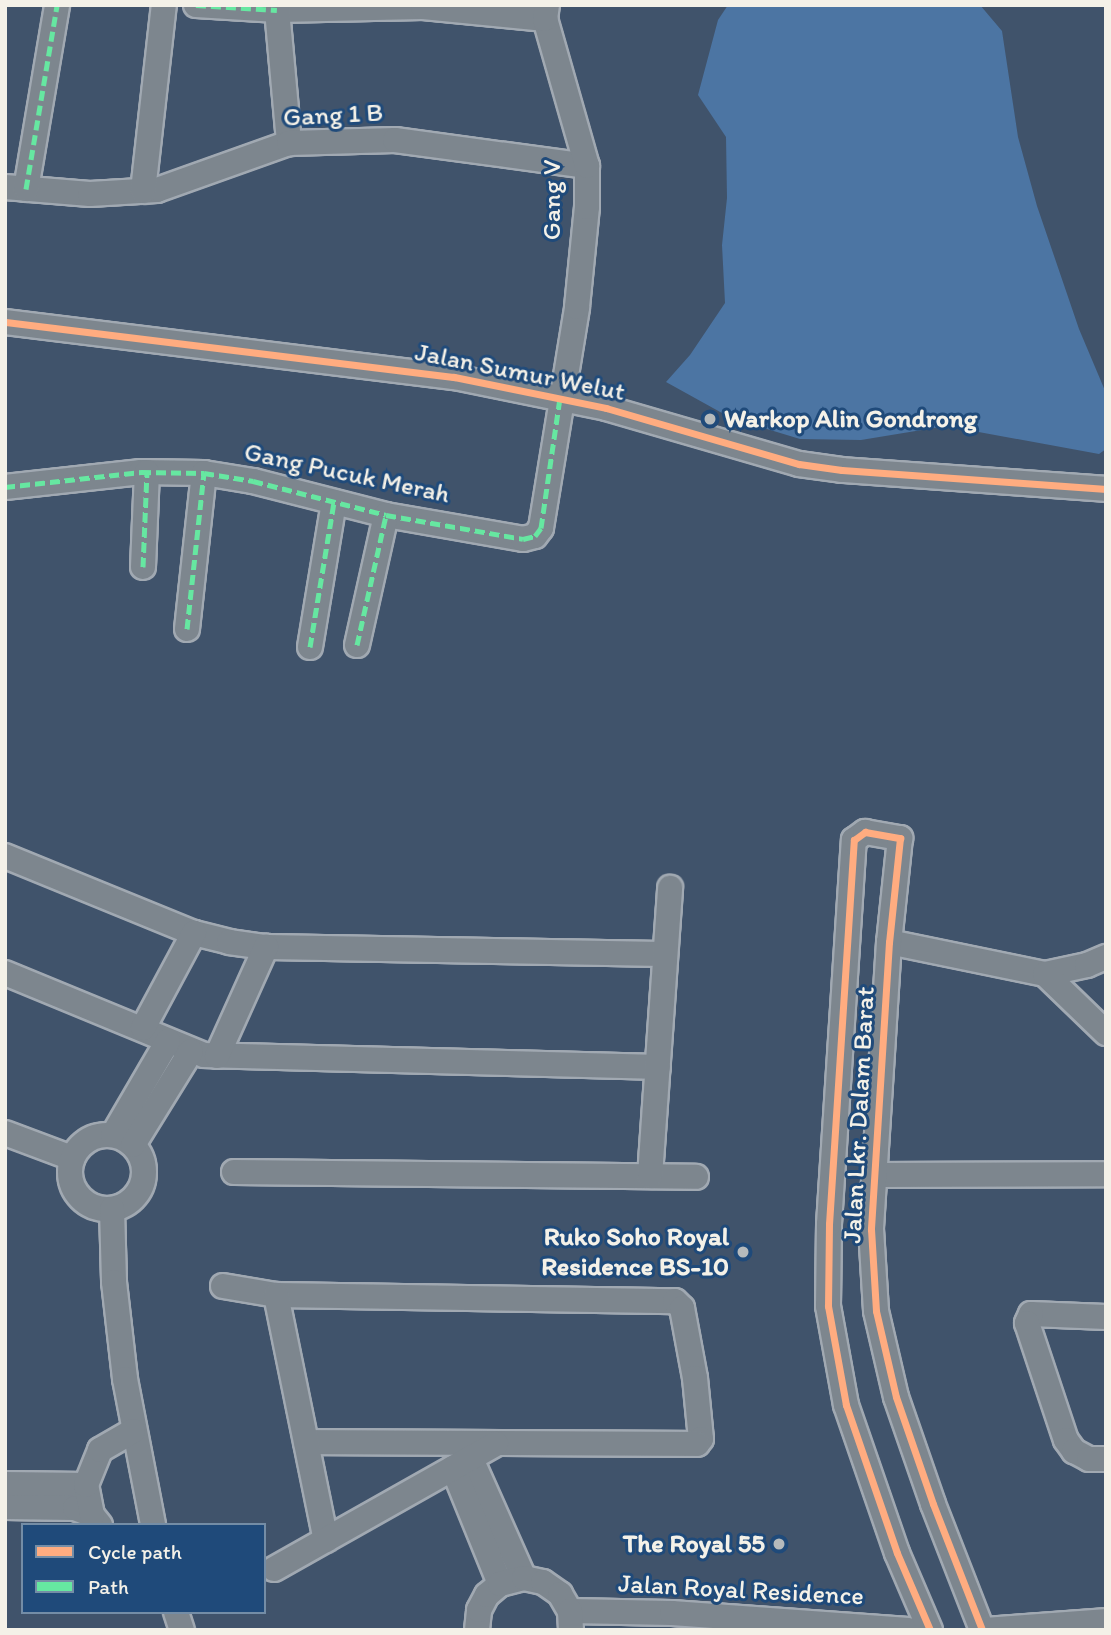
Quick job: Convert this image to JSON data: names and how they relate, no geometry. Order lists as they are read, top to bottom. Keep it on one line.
{"streets":{"street":["Gang 1 B","Gang V","Jalan Sumur Welut","Gang Pucuk Merah","Jalan Lkr. Dalam Barat","Jalan Royal Residence"]},"crossings":[["Gang 1 B","Gang V"],["Gang V","Jalan Sumur Welut"],["Gang V","Gang Pucuk Merah"],["Jalan Sumur Welut","Gang Pucuk Merah"]],"places":["Warkop Alin Gondrong","Ruko Soho Royal Residence BS-10","The Royal 55"],"legend":["Cycle path","Path"]}
